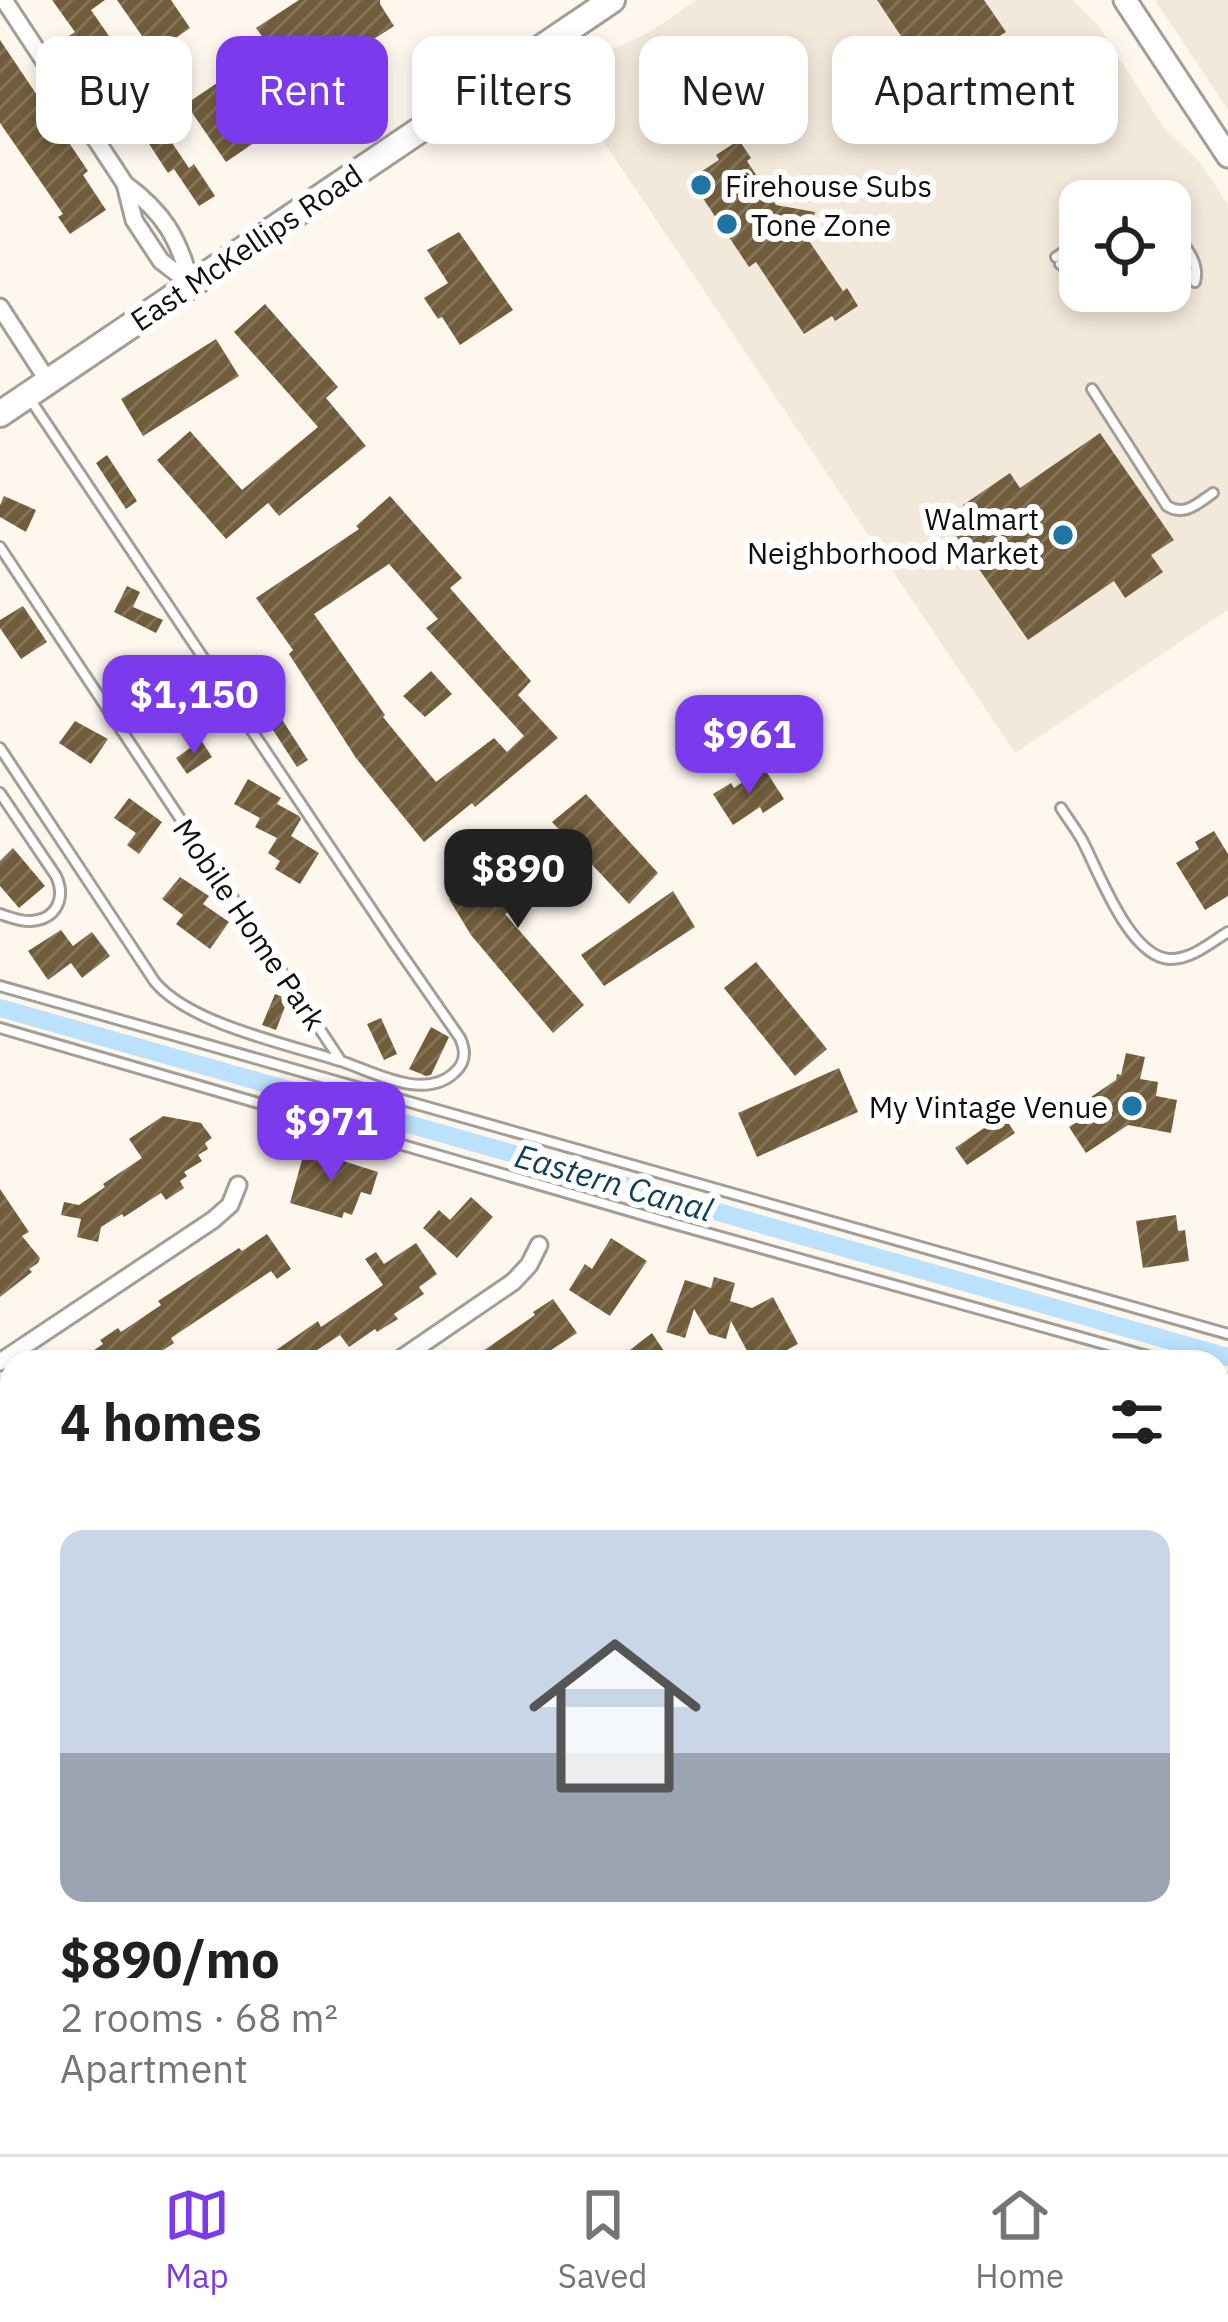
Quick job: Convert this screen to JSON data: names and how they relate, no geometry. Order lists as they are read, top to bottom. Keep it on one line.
{"streets":{"main road":["East McKellips Road"],"lane":["Mobile Home Park"]},"crossings":[["East McKellips Road","Mobile Home Park"]],"water":["Eastern Canal"],"places":["Firehouse Subs","Tone Zone","Walmart Neighborhood Market","My Vintage Venue"],"page":{"chip":["Buy","Rent","Filters","New","Apartment"],"price":["$1,150","$961","$890","$971"],"heading":"4 homes","list":[{"name":"$890/mo","note":"2 rooms · 68 m² · Apartment"}],"tabs":["Map","Saved","Home"]}}
